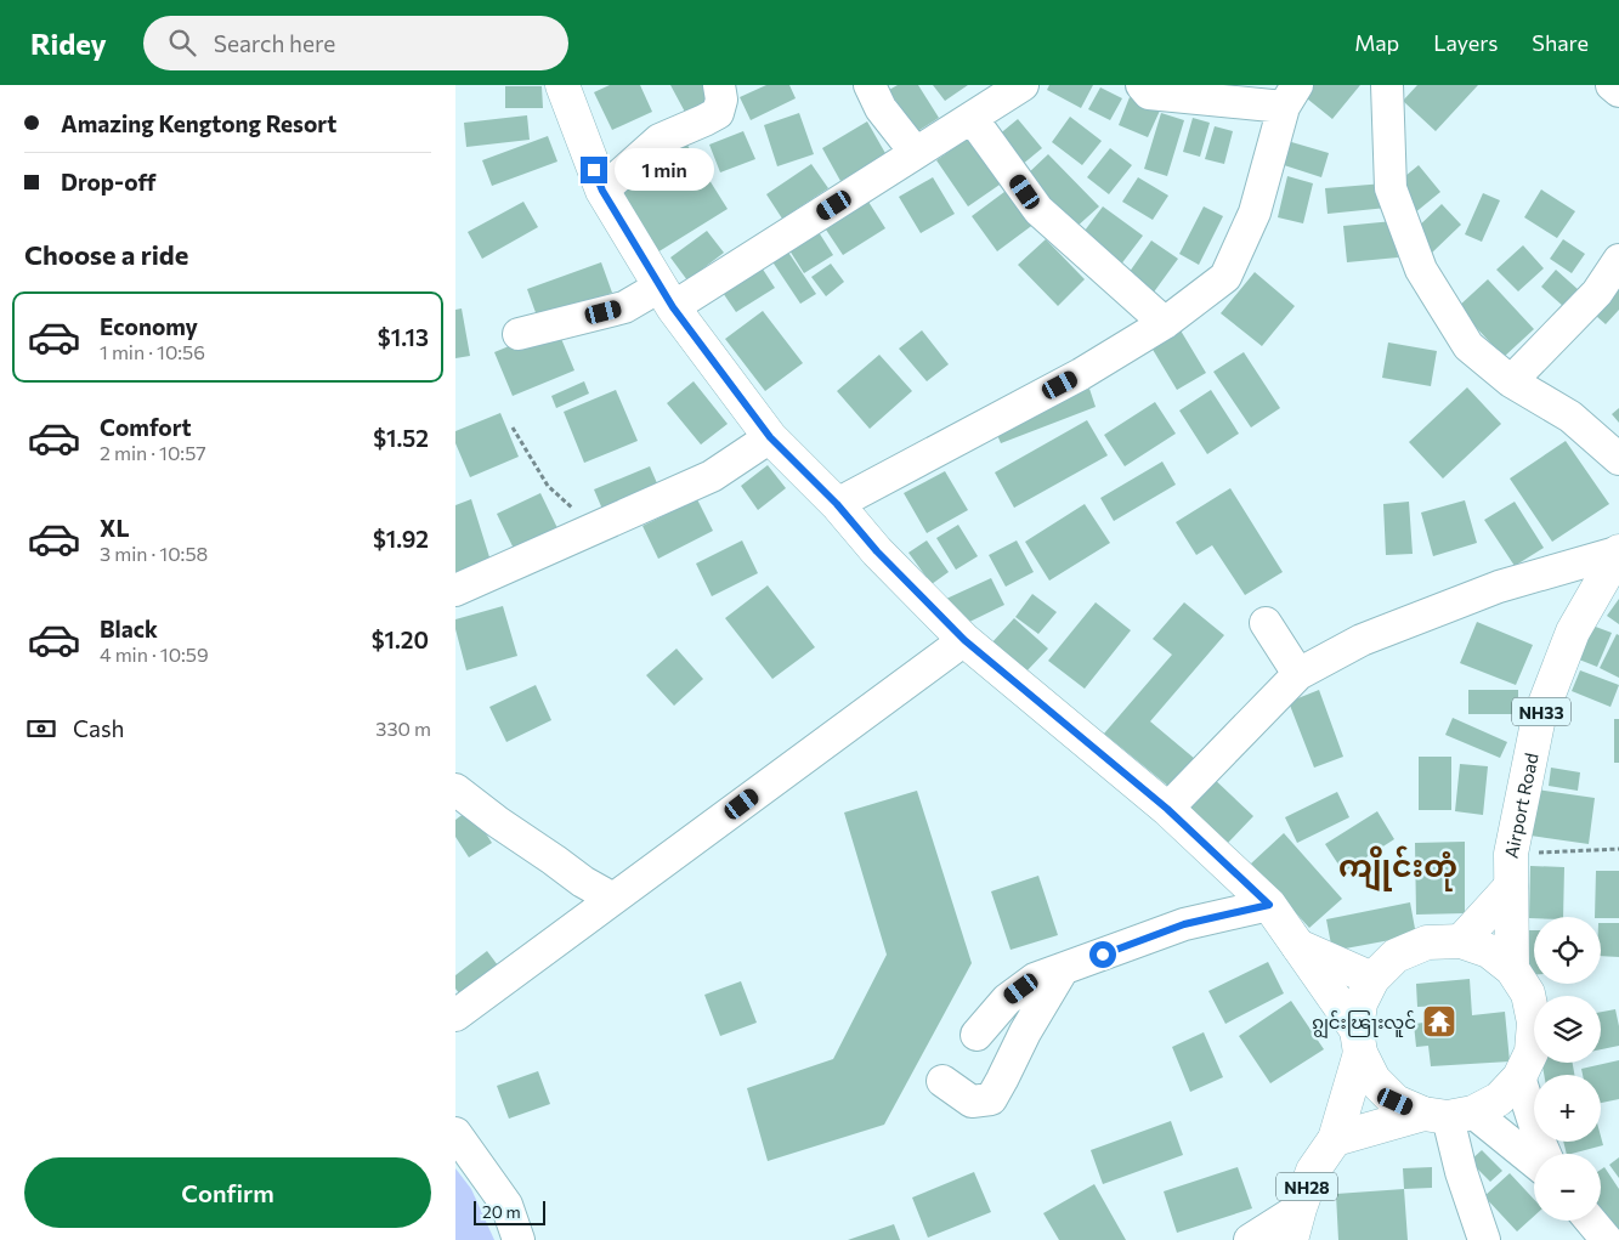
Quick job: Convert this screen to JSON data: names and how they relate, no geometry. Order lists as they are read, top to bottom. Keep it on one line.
{"streets":{"highway":["NH33","Airport Road","NH28"]},"crossings":[["Airport Road","NH28"]],"districts":["ကျိုင်းတုံ"],"places":{"temple":["ၵျွင်းၽြႃးလူင်"]},"scale_bar":"20 m","page":{"header":"Ridey","search":"Search here","nav":["Map","Layers","Share"],"banner":["Amazing Kengtong Resort","Drop-off"],"bubble":"1 min","heading":"Choose a ride","list":[{"name":"Economy","note":"1 min · 10:56","value":"$1.13"},{"name":"Comfort","note":"2 min · 10:57","value":"$1.52"},{"name":"XL","note":"3 min · 10:58","value":"$1.92"},{"name":"Black","note":"4 min · 10:59","value":"$1.20"}],"pay":["Cash","330 m"],"map_buttons":["+","−"],"buttons":"Confirm","scale":"20 m"}}
